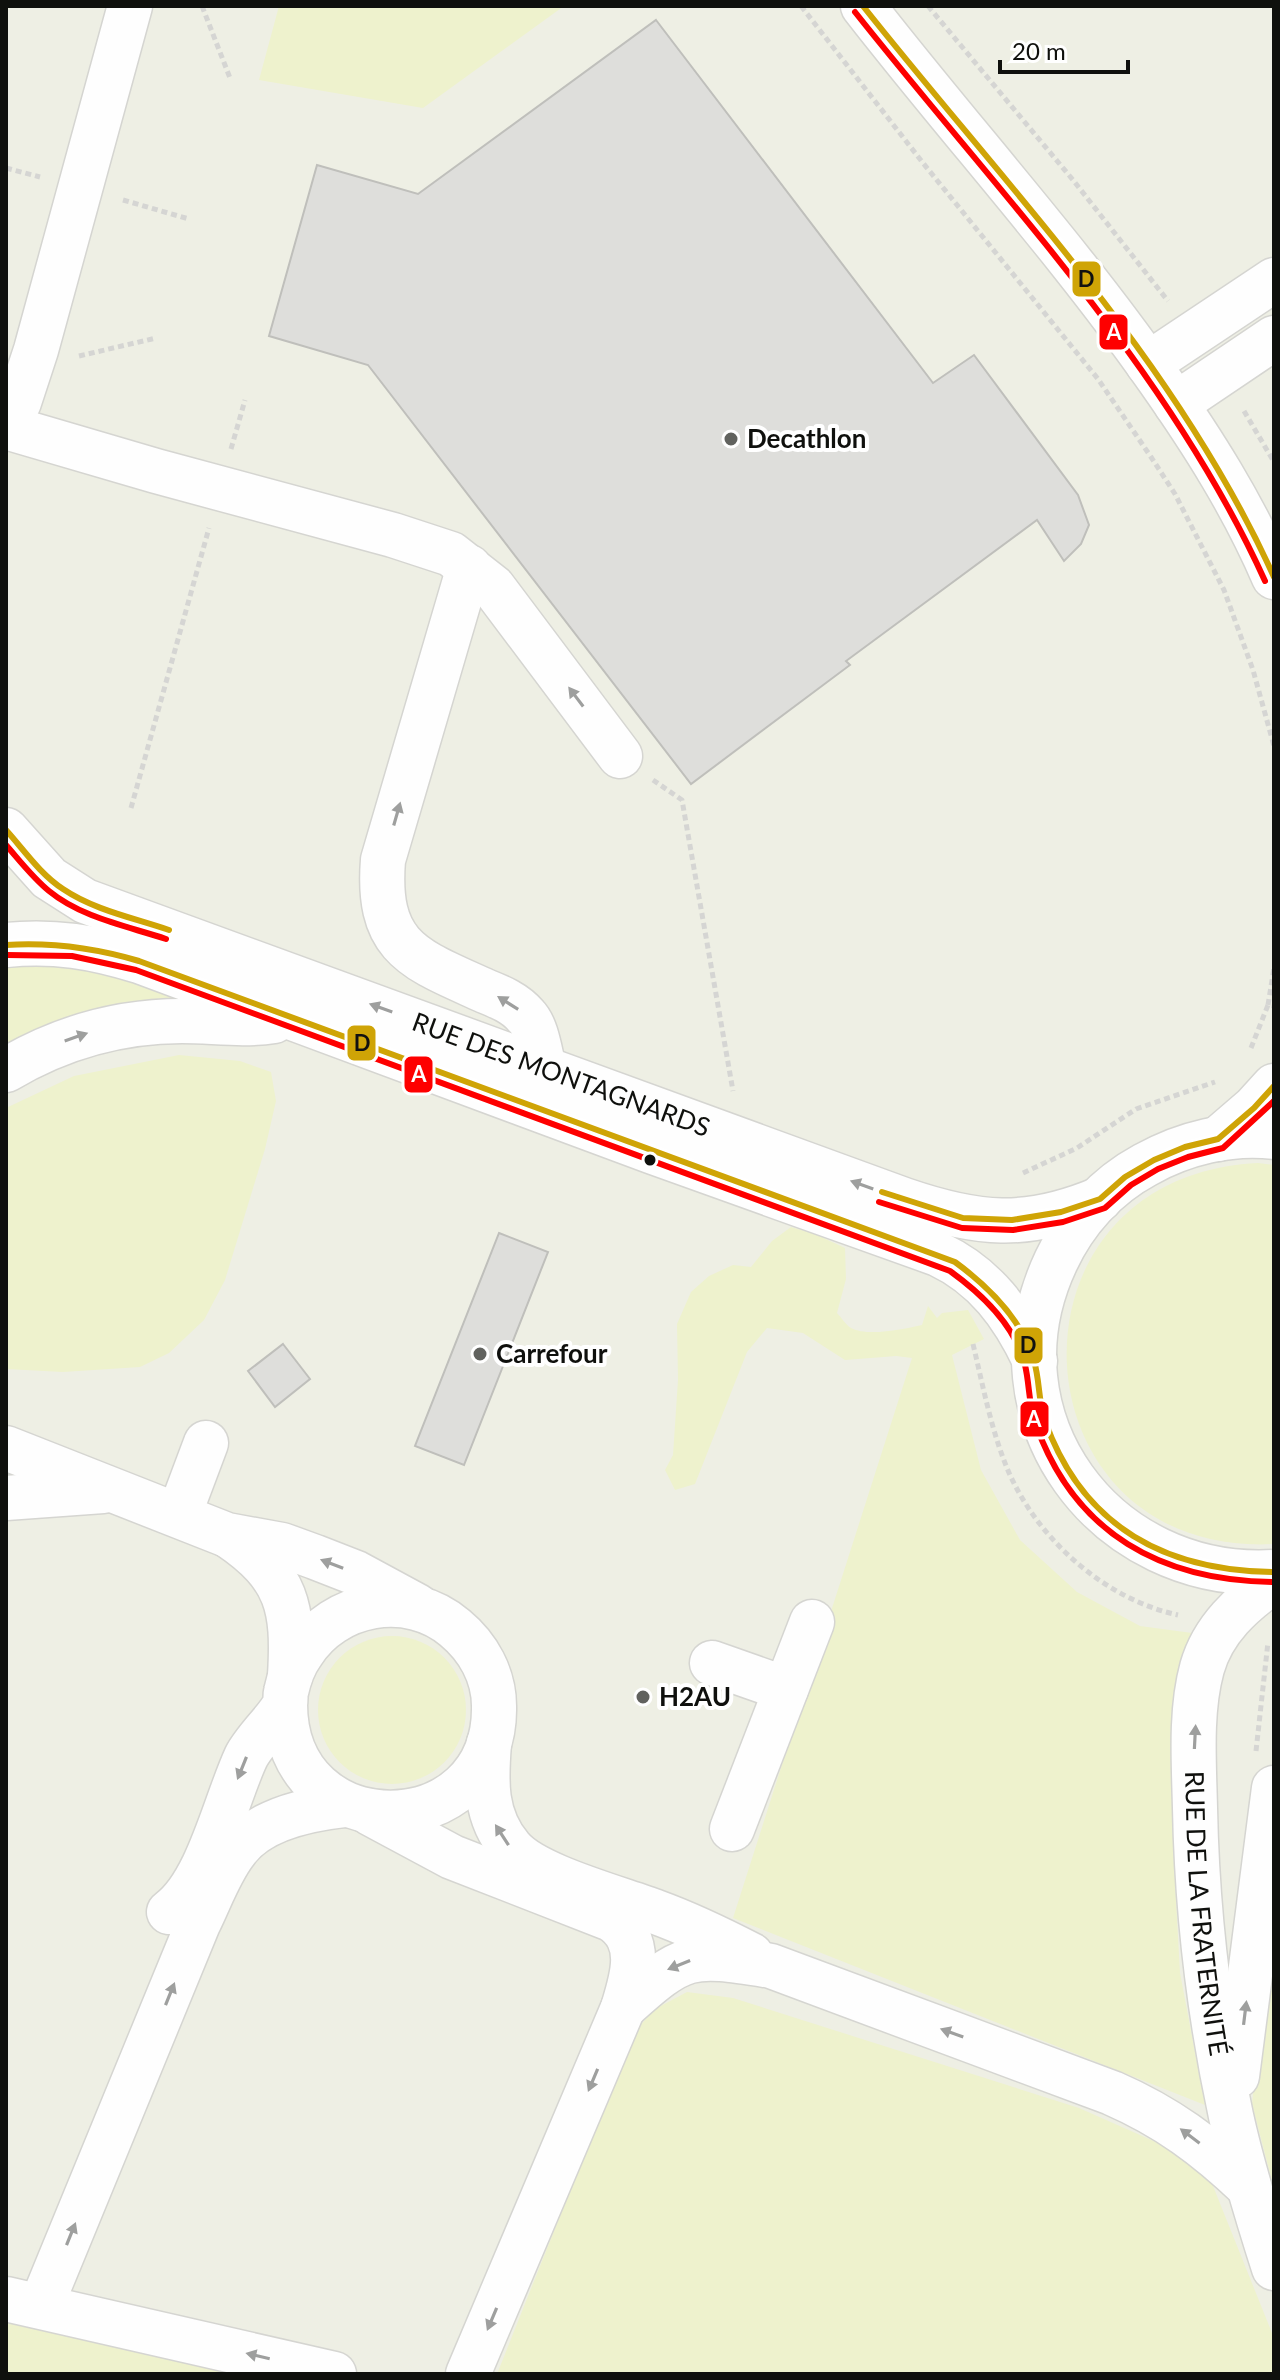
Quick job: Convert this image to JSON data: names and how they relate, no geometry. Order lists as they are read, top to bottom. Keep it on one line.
{"streets":{"street":["RUE DES MONTAGNARDS","RUE DE LA FRATERNITÉ"]},"places":["Decathlon","Carrefour","H2AU"],"lines":["transit line D","transit line A"],"scale_bar":"20 m"}
